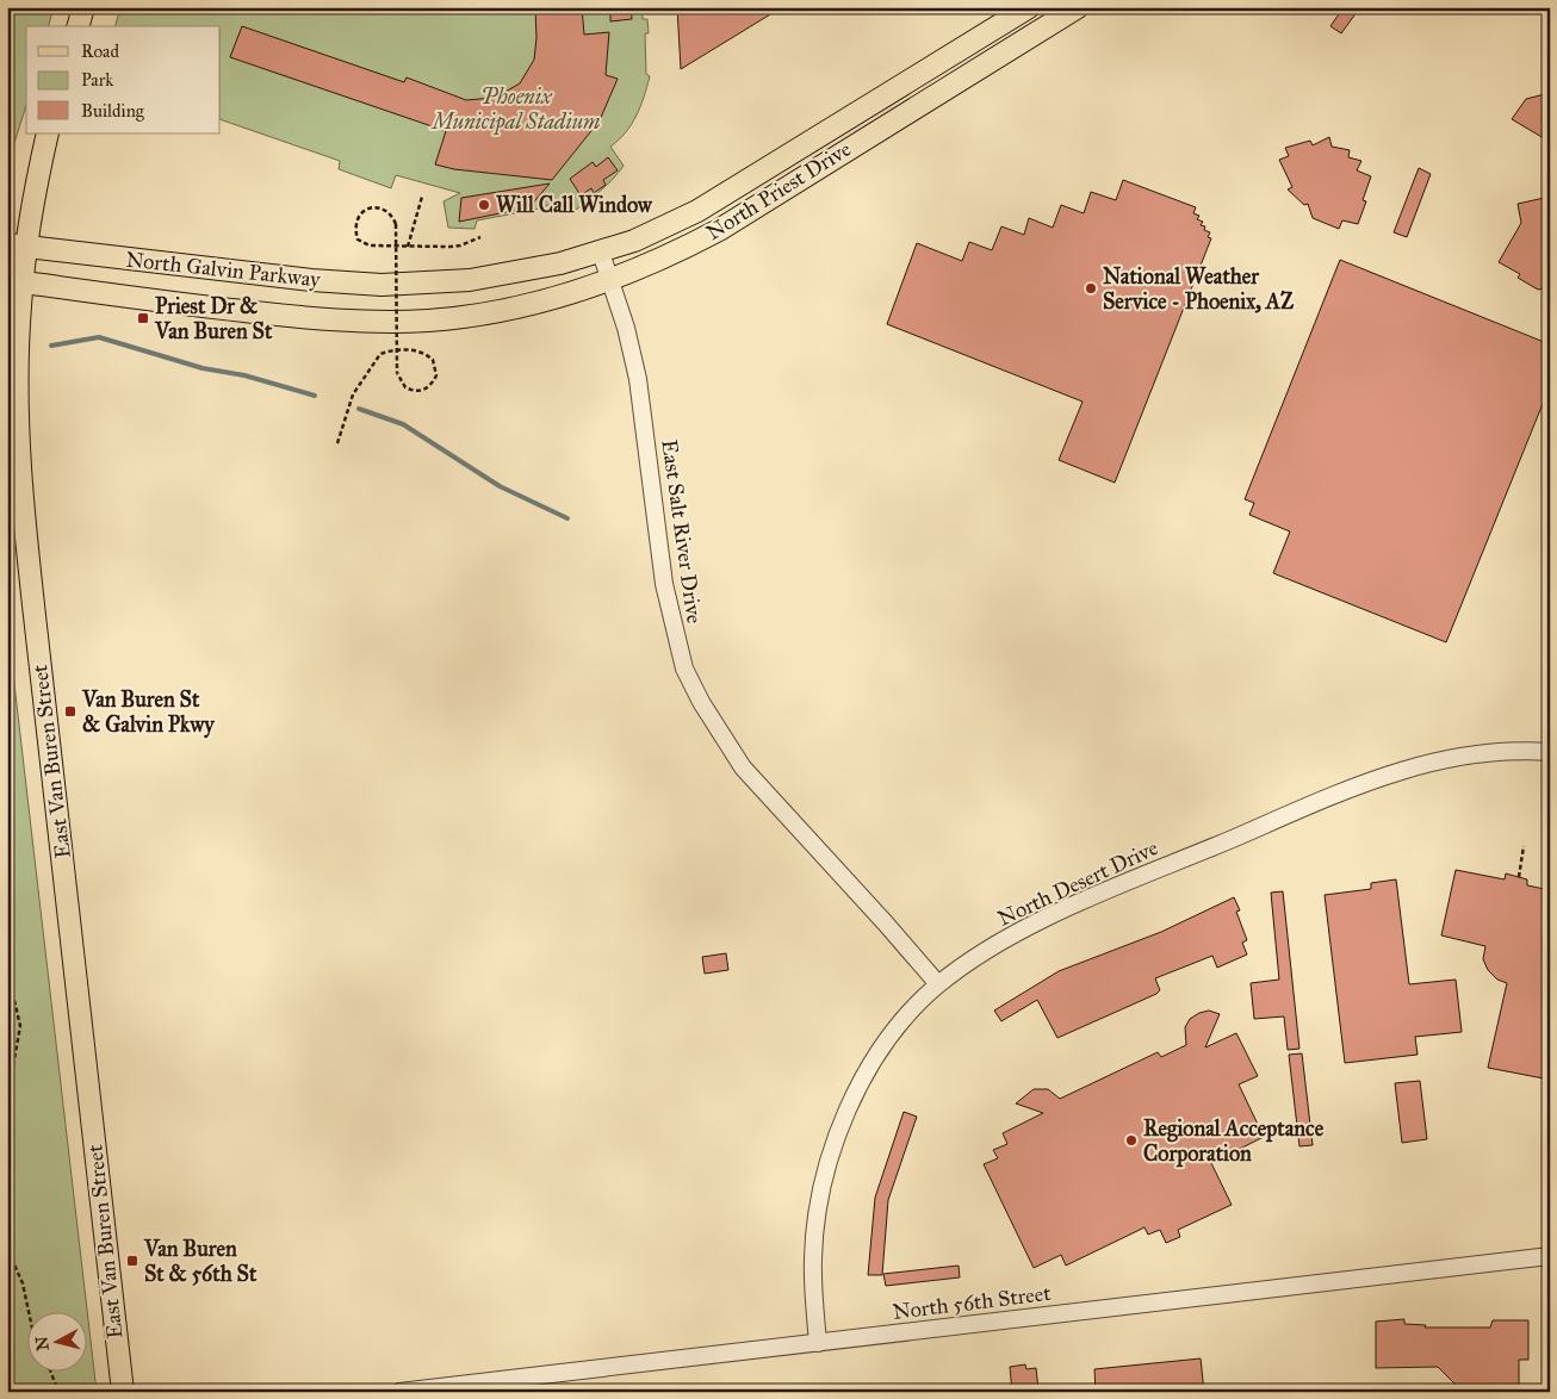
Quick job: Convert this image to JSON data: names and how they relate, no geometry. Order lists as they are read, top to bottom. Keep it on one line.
{"streets":{"main road":["North Priest Drive","North Galvin Parkway","East Van Buren Street"],"street":["East Salt River Drive","North Desert Drive","North 56th Street"]},"crossings":[["North Priest Drive","North Galvin Parkway"],["North Priest Drive","East Salt River Drive"],["North Galvin Parkway","East Van Buren Street"],["East Salt River Drive","North Desert Drive"],["North Desert Drive","North 56th Street"]],"parks":["Phoenix Municipal Stadium"],"places":{"other":["Will Call Window","National Weather Service - Phoenix, AZ","Regional Acceptance Corporation"],"transit":["Priest Dr & Van Buren St","Van Buren St & Galvin Pkwy","Van Buren St & 56th St"]},"legend":["Road","Park","Building"],"north":"left"}
